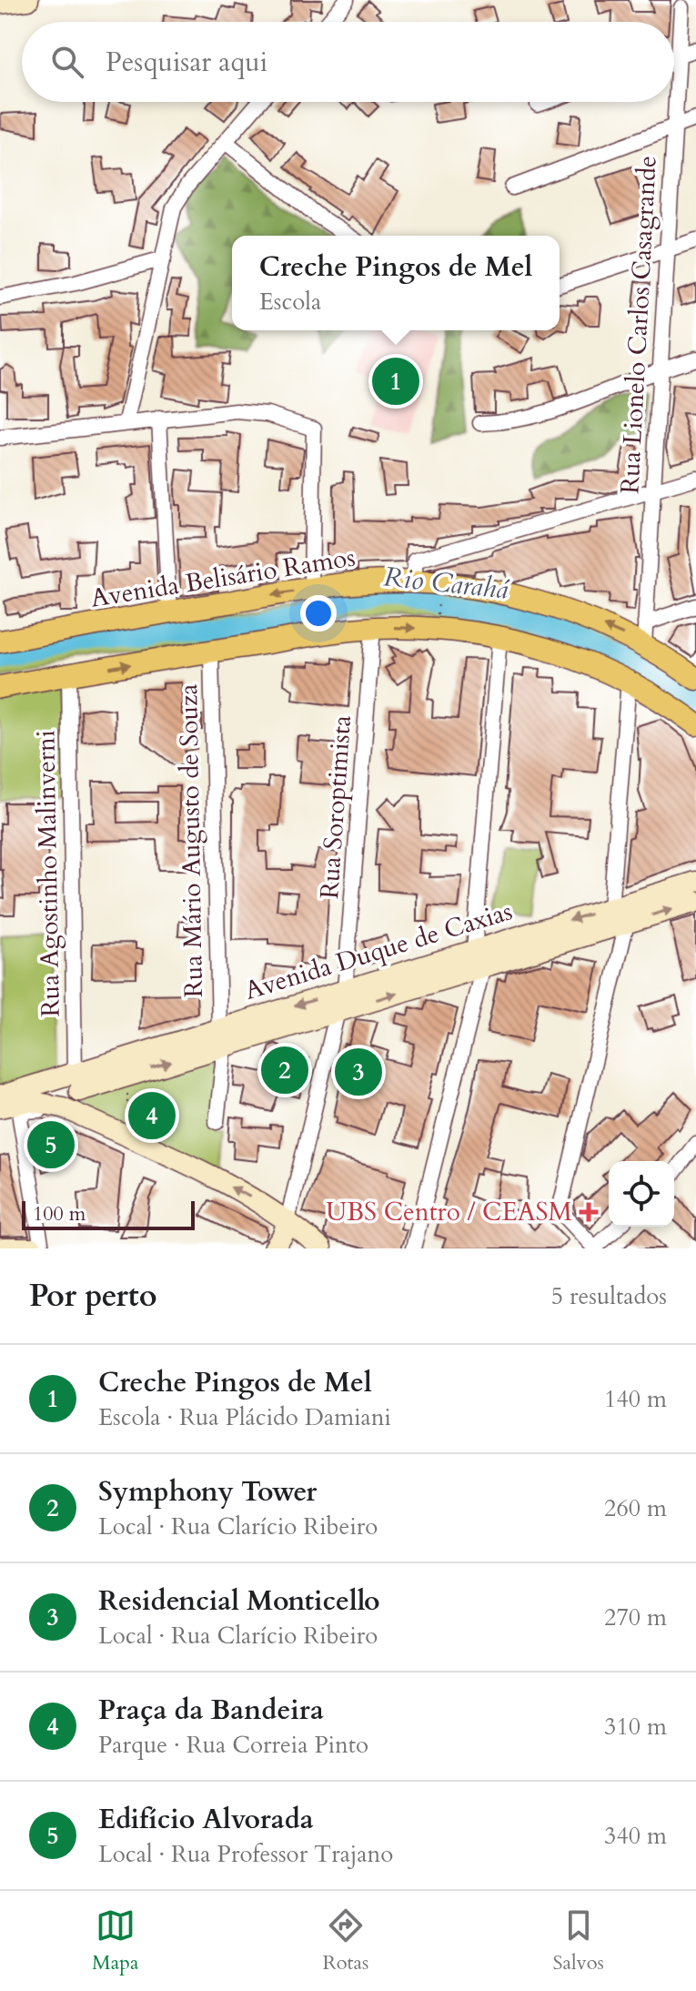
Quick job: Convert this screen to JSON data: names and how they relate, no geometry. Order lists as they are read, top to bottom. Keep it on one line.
{"streets":{"main road":["Avenida Belisário Ramos","Avenida Duque de Caxias"],"street":["Rua Lionelo Carlos Casagrande","Rua Soroptimista","Rua Mário Augusto de Souza","Rua Agostinho Malinverni"]},"crossings":[["Rua Lionelo Carlos Casagrande","Avenida Belisário Ramos"],["Rua Soroptimista","Avenida Duque de Caxias"],["Rua Mário Augusto de Souza","Avenida Duque de Caxias"],["Rua Agostinho Malinverni","Avenida Duque de Caxias"]],"water":["Rio Carahá"],"places":{"health":["UBS Centro / CEASM"]},"scale_bar":"100 m","page":{"search":"Pesquisar aqui","popup":["Creche Pingos de Mel","Escola"],"pins":["1","2","3","4","5"],"scale":"100 m","heading":["Por perto","5 resultados"],"list":[{"mark":"1","name":"Creche Pingos de Mel","note":"Escola · Rua Plácido Damiani","value":"140 m"},{"mark":"2","name":"Symphony Tower","note":"Local · Rua Clarício Ribeiro","value":"260 m"},{"mark":"3","name":"Residencial Monticello","note":"Local · Rua Clarício Ribeiro","value":"270 m"},{"mark":"4","name":"Praça da Bandeira","note":"Parque · Rua Correia Pinto","value":"310 m"},{"mark":"5","name":"Edifício Alvorada","note":"Local · Rua Professor Trajano","value":"340 m"}],"nav":["Mapa","Rotas","Salvos"]}}
